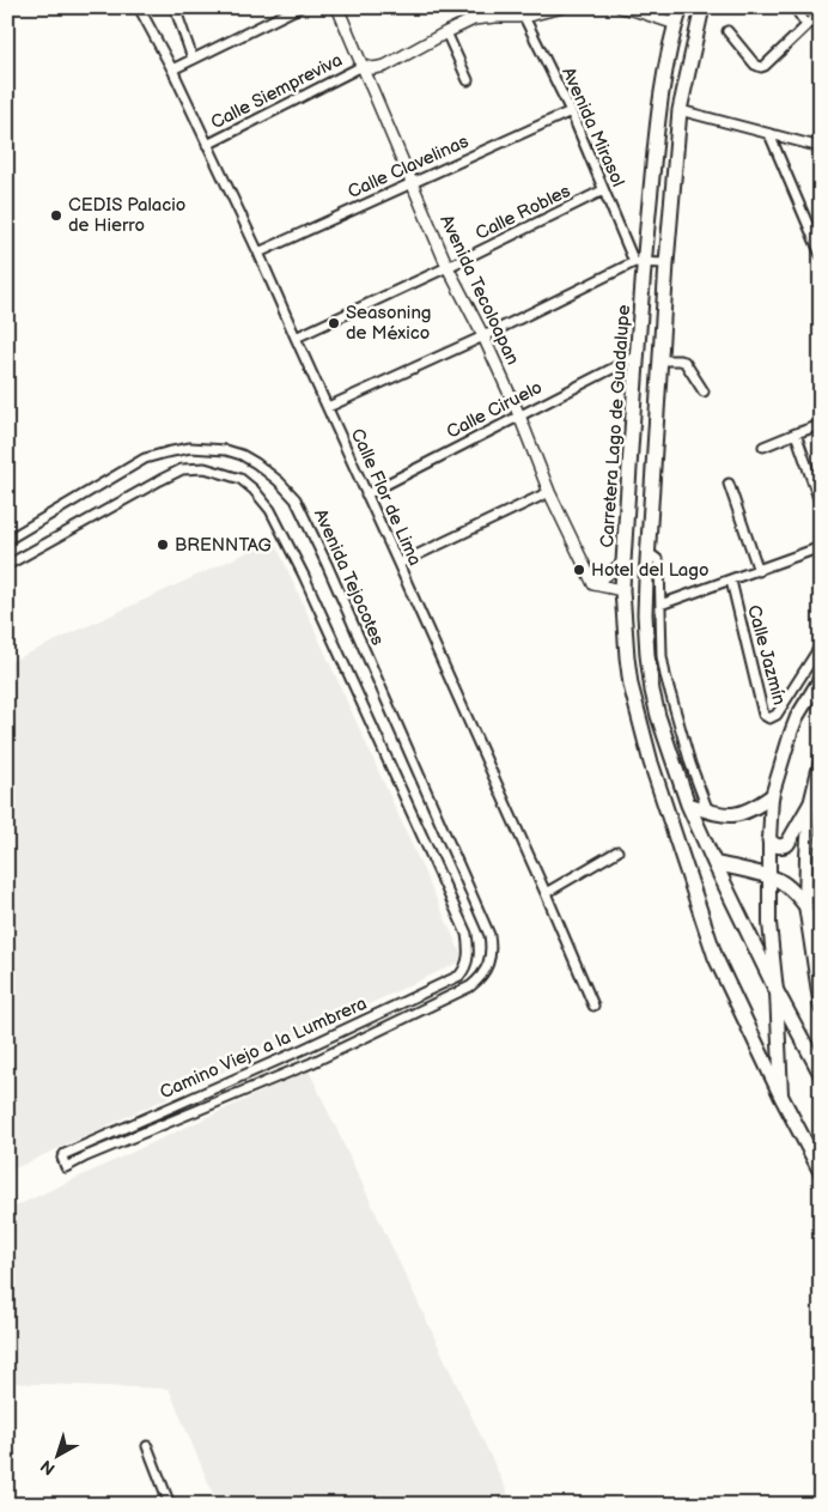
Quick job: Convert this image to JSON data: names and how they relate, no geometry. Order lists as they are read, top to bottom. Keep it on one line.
{"streets":{"main road":["Carretera Lago de Guadalupe"],"street":["Calle Siempreviva","Avenida Mirasol","Calle Clavelinas","Calle Robles","Avenida Tecoloapan","Calle Ciruelo","Calle Flor de Lima","Avenida Tejocotes","Calle Jazmín","Camino Viejo a la Lumbrera"]},"crossings":[["Calle Siempreviva","Avenida Mirasol"],["Calle Siempreviva","Avenida Tecoloapan"],["Calle Siempreviva","Calle Flor de Lima"],["Avenida Mirasol","Calle Clavelinas"],["Avenida Mirasol","Calle Robles"],["Avenida Mirasol","Carretera Lago de Guadalupe"],["Calle Clavelinas","Avenida Tecoloapan"],["Calle Clavelinas","Calle Flor de Lima"],["Calle Robles","Avenida Tecoloapan"],["Calle Robles","Calle Flor de Lima"],["Avenida Tecoloapan","Calle Ciruelo"],["Calle Ciruelo","Carretera Lago de Guadalupe"],["Calle Ciruelo","Calle Flor de Lima"],["Avenida Tejocotes","Camino Viejo a la Lumbrera"]],"places":["CEDIS Palacio de Hierro","Seasoning de México","BRENNTAG","Hotel del Lago"],"north":"bottom left"}
